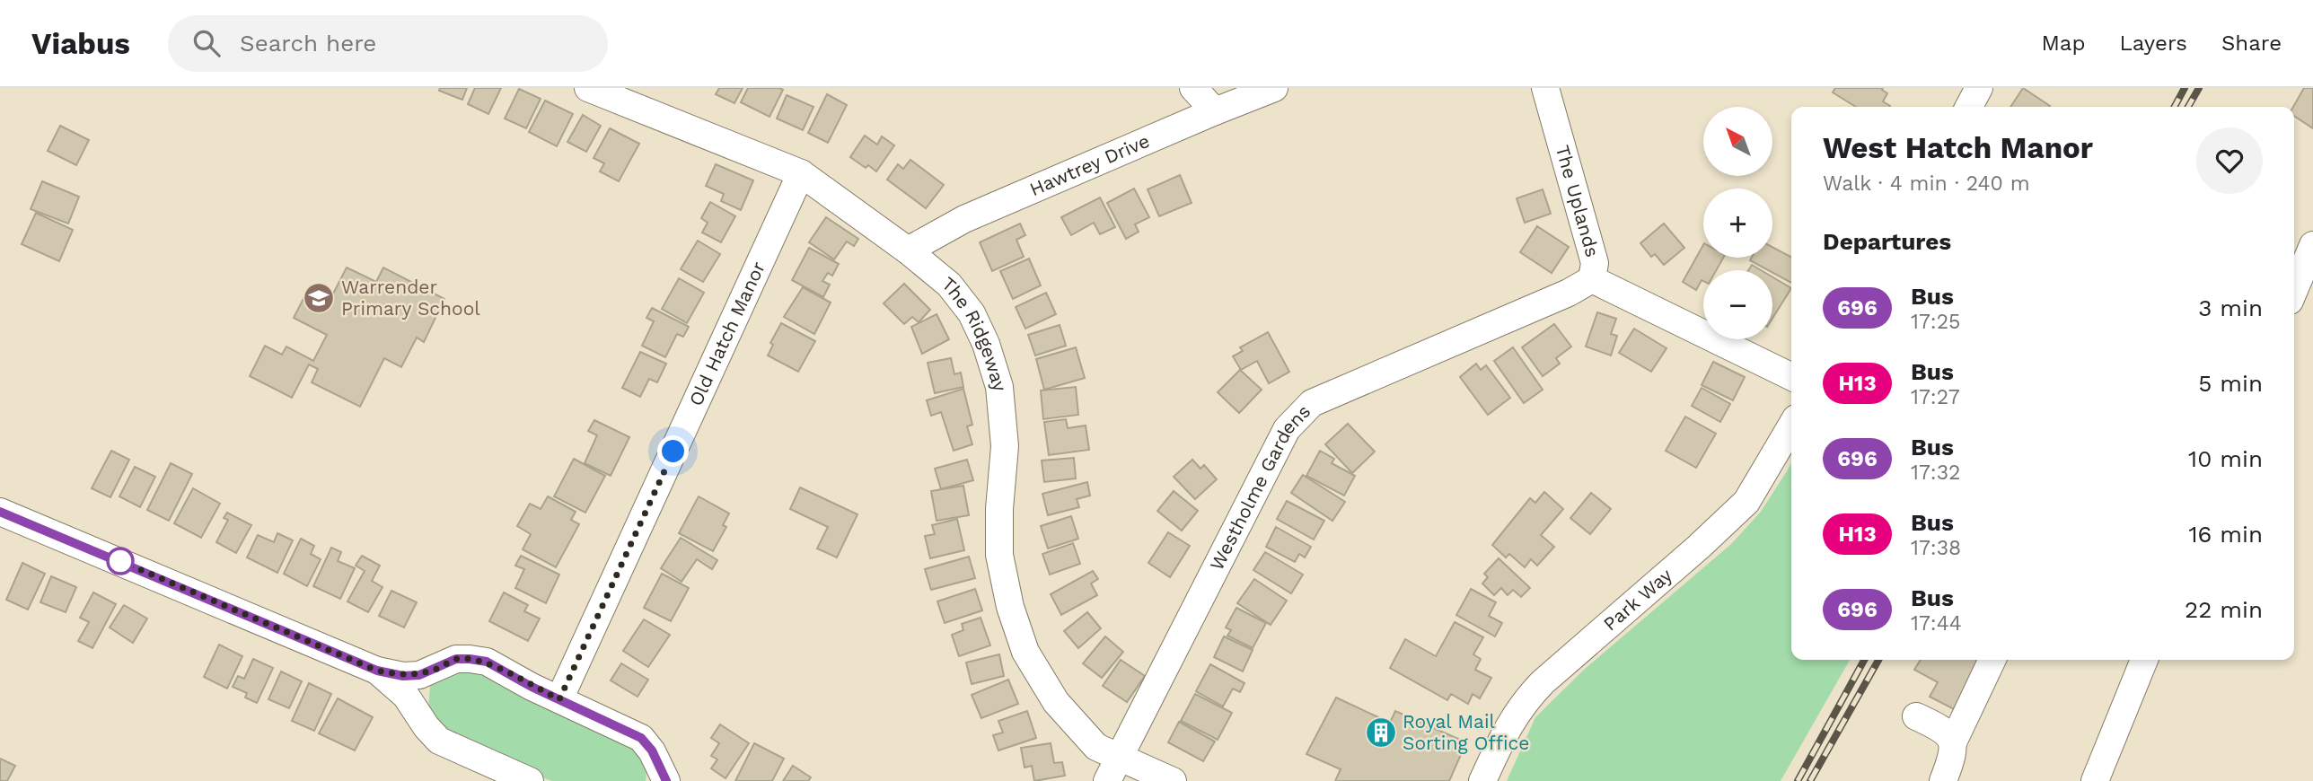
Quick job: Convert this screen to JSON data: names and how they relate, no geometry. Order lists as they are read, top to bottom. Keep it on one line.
{"streets":{"street":["Hawtrey Drive","The Uplands","Old Hatch Manor","The Ridgeway","Westholme Gardens","Park Way"]},"crossings":[["Hawtrey Drive","The Ridgeway"],["The Uplands","Westholme Gardens"],["Old Hatch Manor","The Ridgeway"],["The Ridgeway","Westholme Gardens"]],"places":{"school or university":["Warrender Primary School"],"building":["Royal Mail Sorting Office"]},"lines":["bus line 696"],"north":"top left","page":{"header":"Viabus","search":"Search here","nav":["Map","Layers","Share"],"map_buttons":["+","−"],"heading":[["West Hatch Manor","Walk · 4 min · 240 m"],"Departures"],"list":[{"mark":"696","name":"Bus","note":"17:25","value":"3 min"},{"mark":"H13","name":"Bus","note":"17:27","value":"5 min"},{"mark":"696","name":"Bus","note":"17:32","value":"10 min"},{"mark":"H13","name":"Bus","note":"17:38","value":"16 min"},{"mark":"696","name":"Bus","note":"17:44","value":"22 min"}]}}
